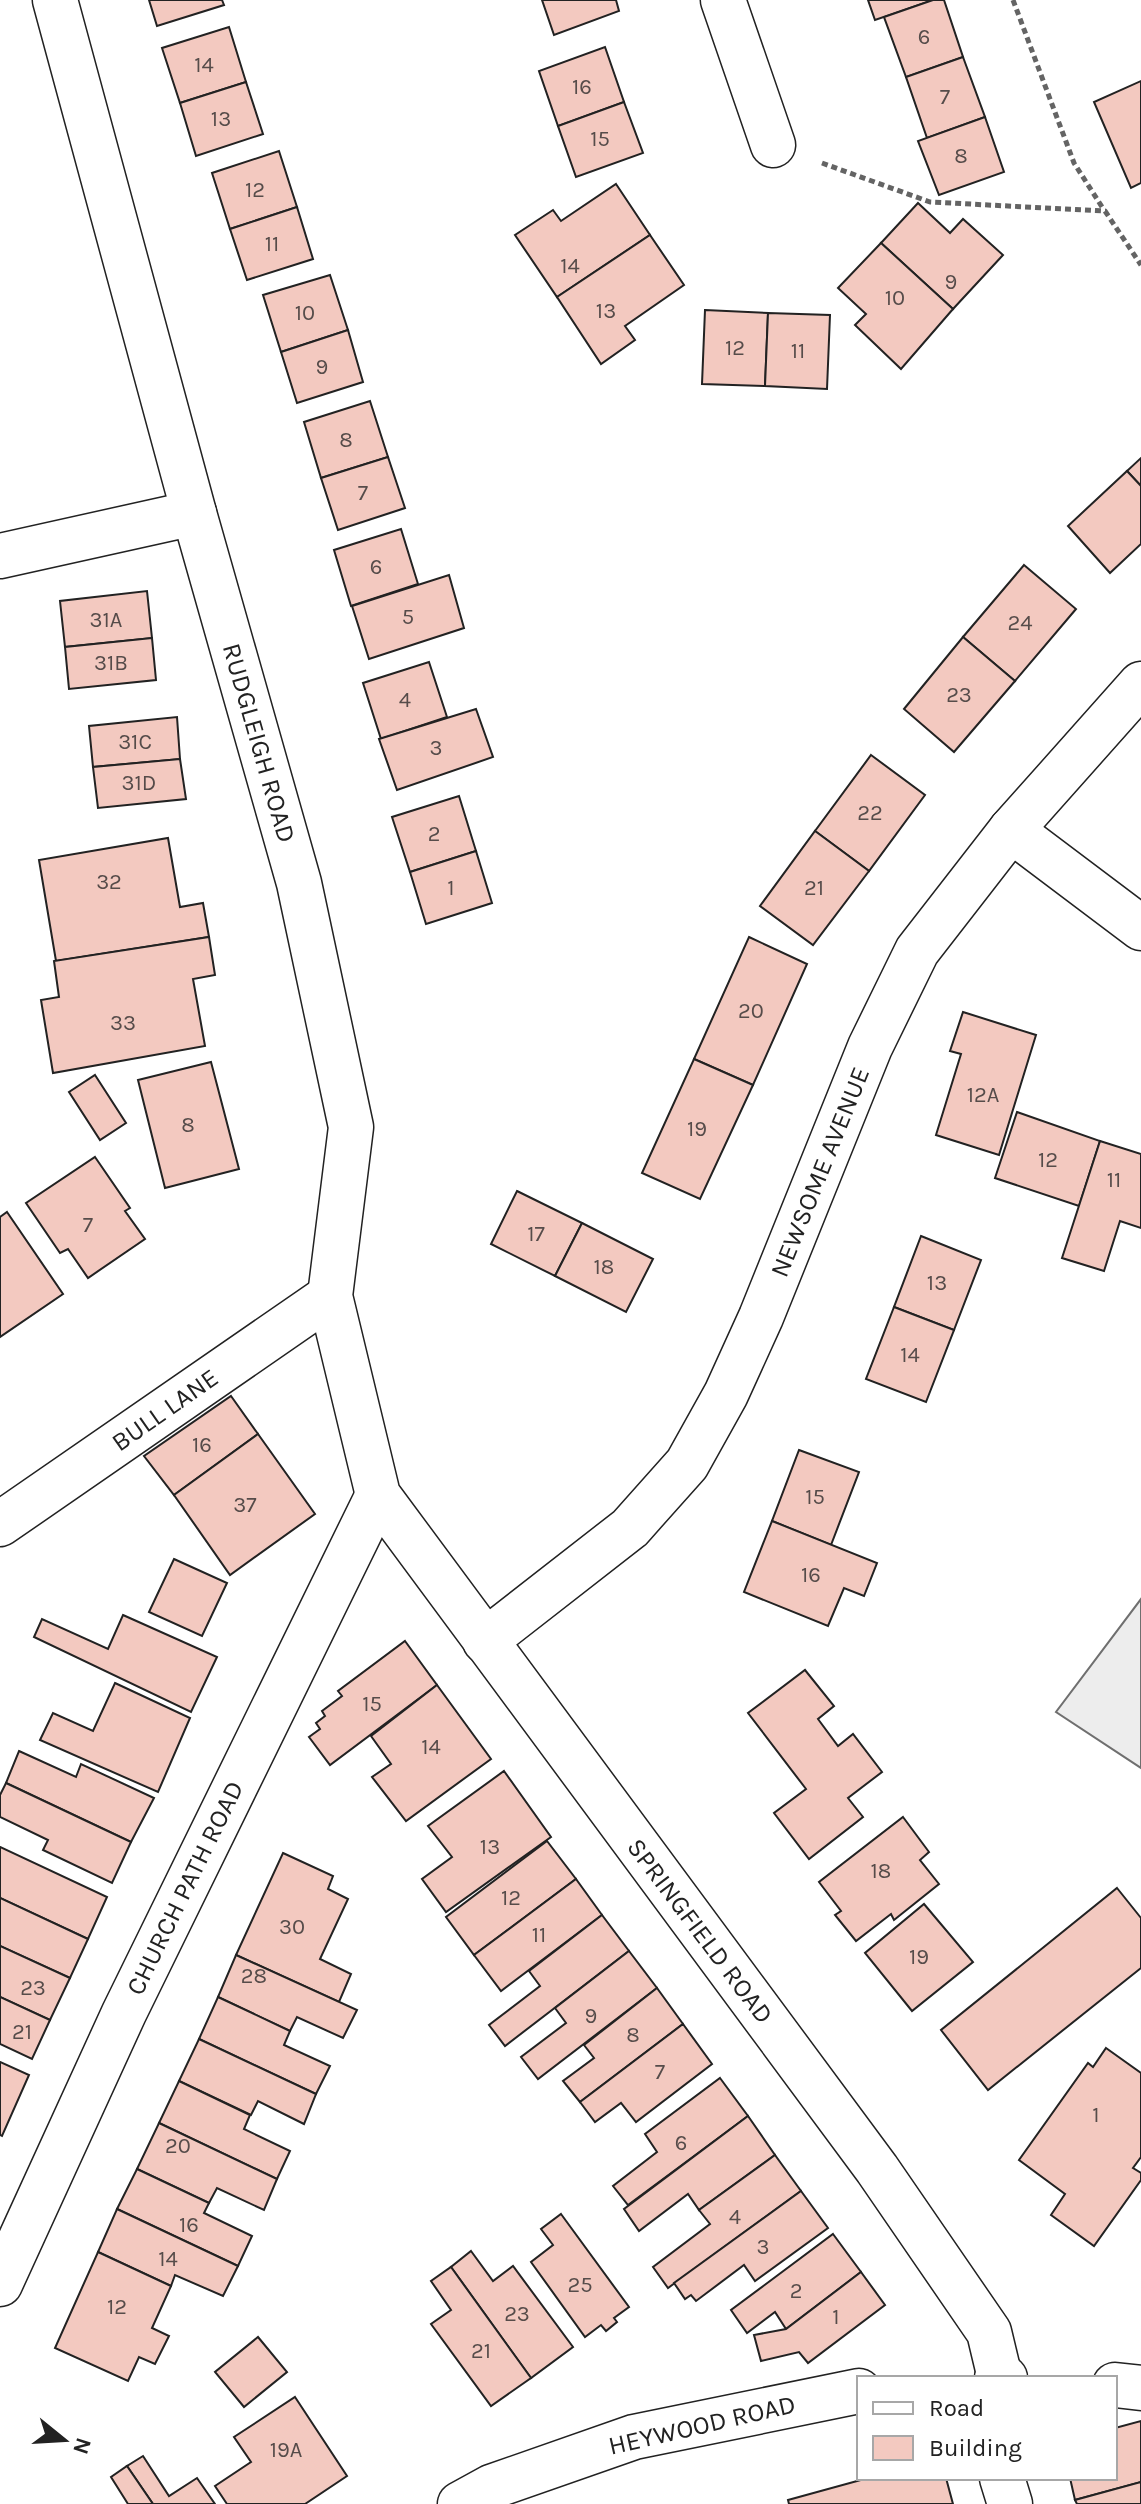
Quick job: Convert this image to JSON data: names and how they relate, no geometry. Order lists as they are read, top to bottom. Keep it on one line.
{"streets":{"street":["RUDGLEIGH ROAD","NEWSOME AVENUE","BULL LANE","CHURCH PATH ROAD","SPRINGFIELD ROAD","HEYWOOD ROAD"]},"crossings":[["RUDGLEIGH ROAD","BULL LANE"],["RUDGLEIGH ROAD","CHURCH PATH ROAD"],["RUDGLEIGH ROAD","SPRINGFIELD ROAD"],["NEWSOME AVENUE","SPRINGFIELD ROAD"],["CHURCH PATH ROAD","SPRINGFIELD ROAD"]],"house_numbers":["6","14","16","7","13","15","8","12","11","14","9","10","13","10","12","11","9","8","7","6","5","31A","24","31B","23","4","31C","3","31D","22","2","32","1","21","20","33","12A","8","19","12","11","7","17","18","13","14","16","15","37","16","15","14","13","18","12","30","11","19","28","23","9","21","8","7","1","6","20","4","16","3","14","25","2","12","23","1","21","19A"],"legend":["Road","Building"],"north":"right"}
